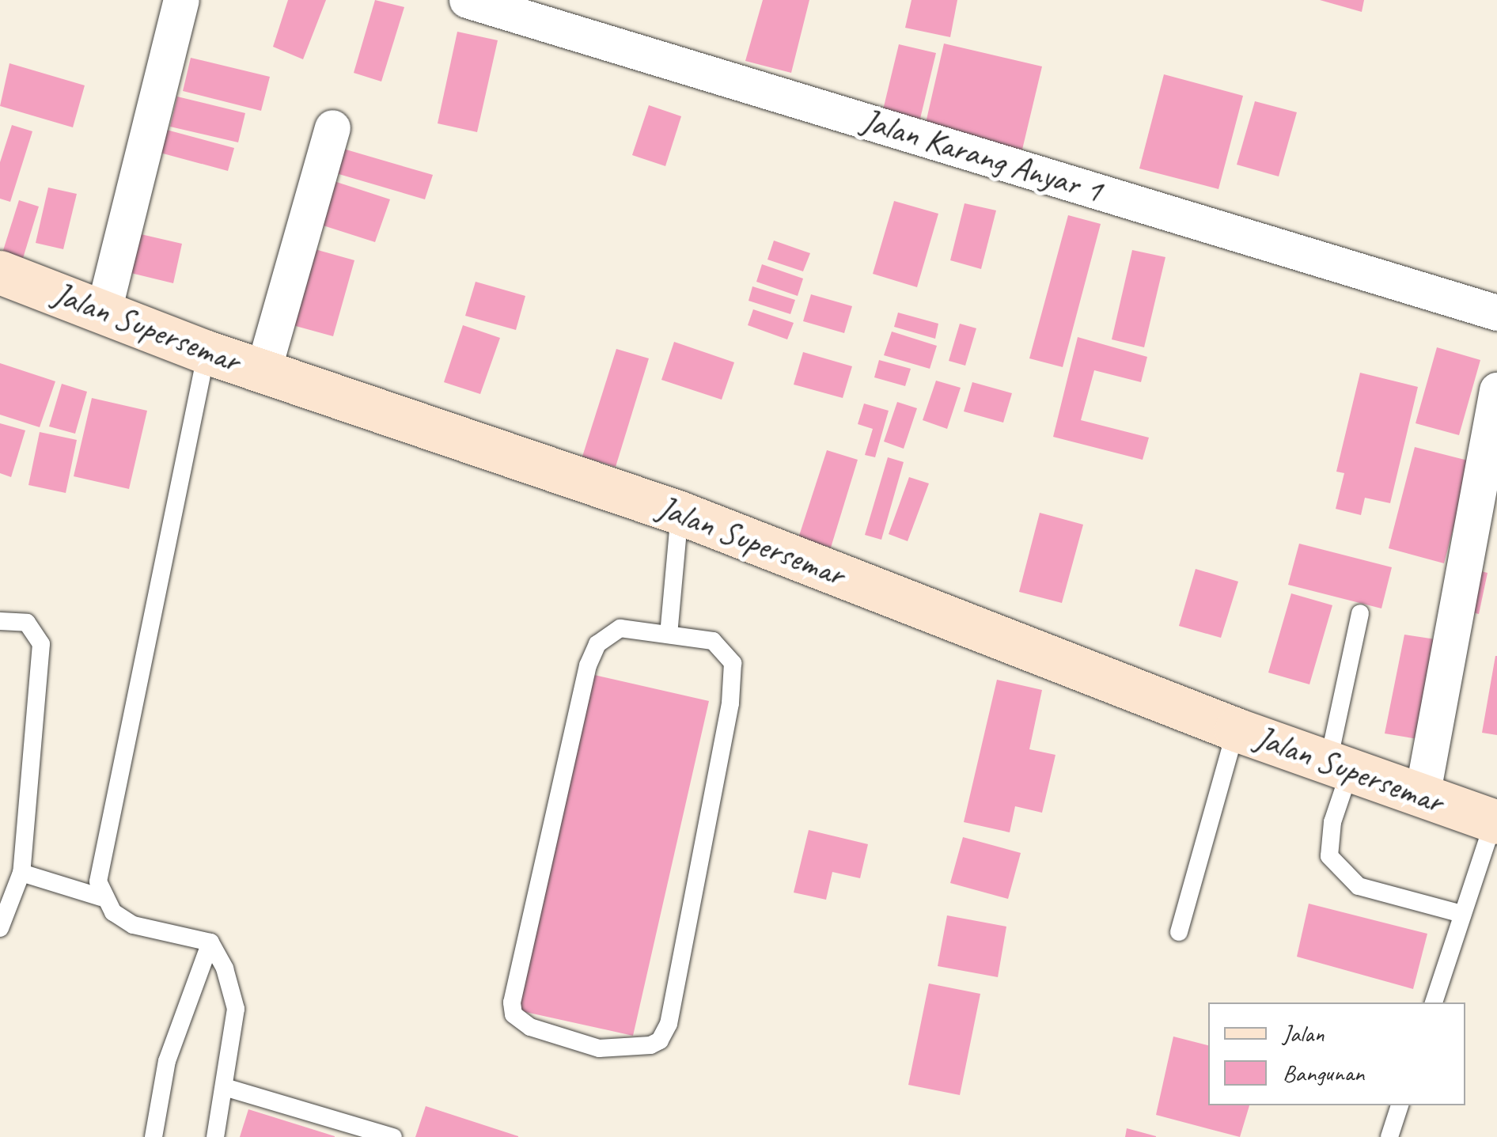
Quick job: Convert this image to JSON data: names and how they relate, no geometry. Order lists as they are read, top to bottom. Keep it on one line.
{"streets":{"main road":["Jalan Supersemar"],"street":["Jalan Karang Anyar 1"]},"legend":["Jalan","Bangunan"]}
